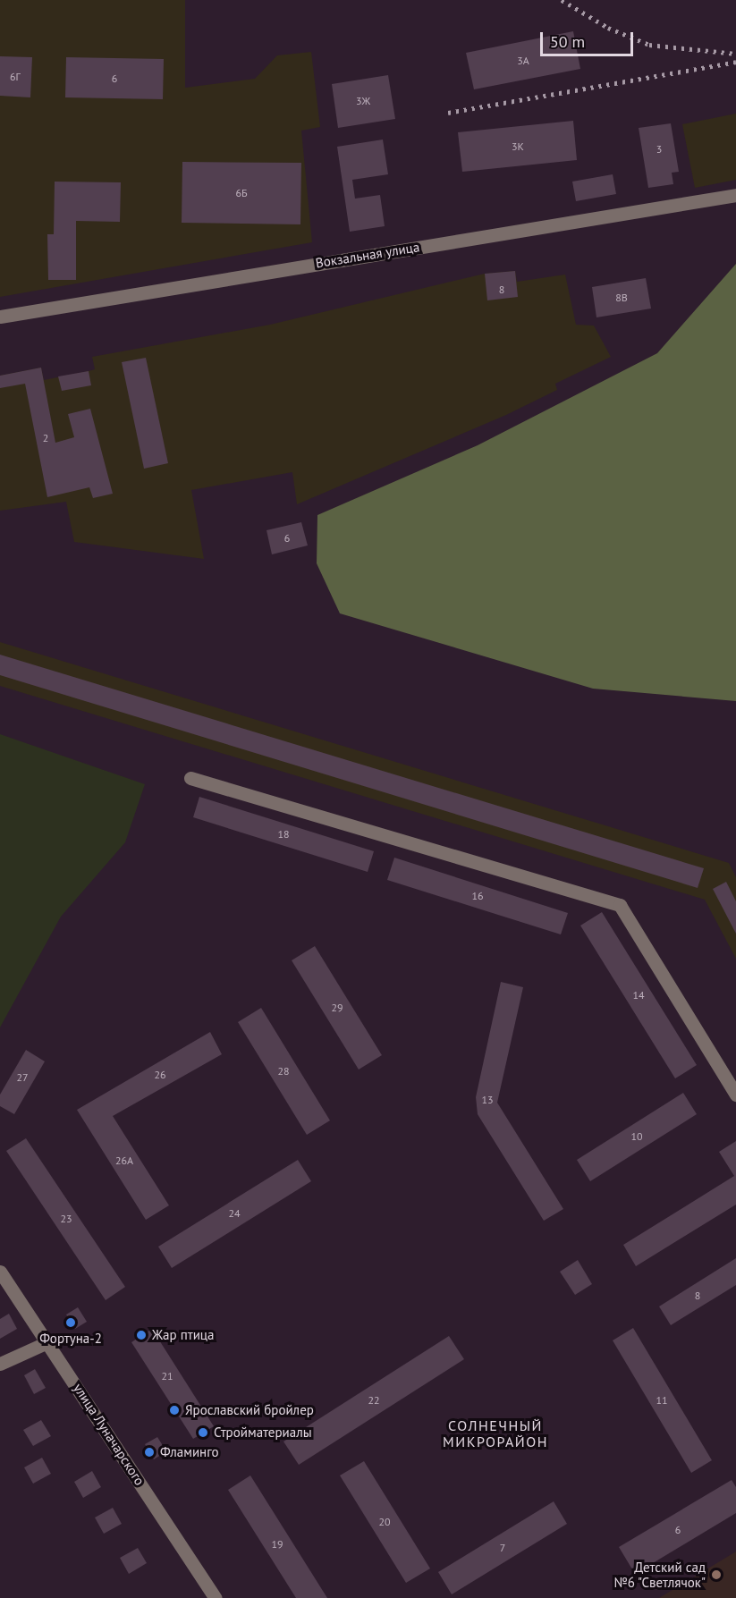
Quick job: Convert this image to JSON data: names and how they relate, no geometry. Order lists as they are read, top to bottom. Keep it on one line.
{"streets":{"street":["Вокзальная улица","улица Луначарского"]},"districts":["СОЛНЕЧНЫЙ МИКРОРАЙОН"],"places":["Фортуна-2","Жар птица","Ярославский бройлер","Стройматериалы","Фламинго","Детский сад №6 \"Светлячок\""],"house_numbers":["3А","6Г","6","3Ж","3К","3","6Б","8","8В","2","6","18","16","14","29","28","26","27","13","10","26А","24","23","8","21","22","11","20","6","19","7"],"scale_bar":"50 m"}
